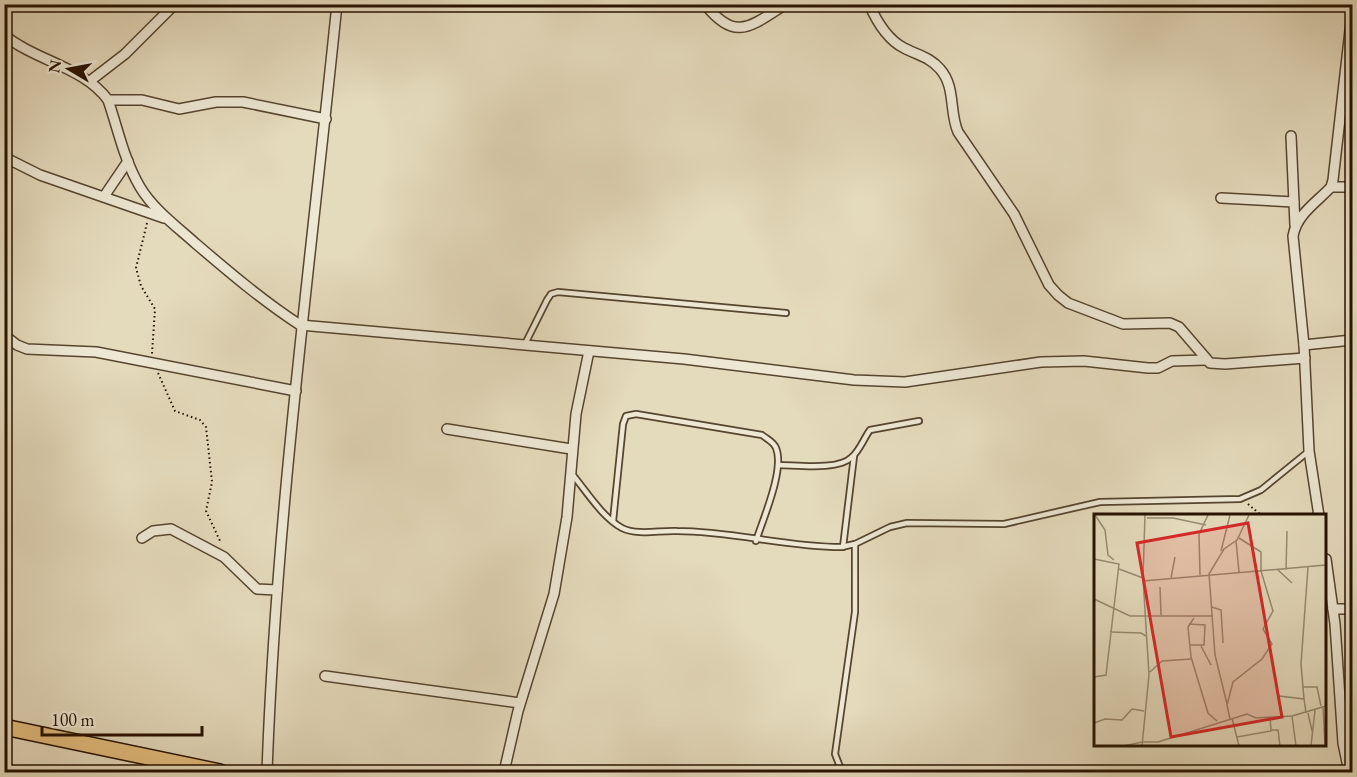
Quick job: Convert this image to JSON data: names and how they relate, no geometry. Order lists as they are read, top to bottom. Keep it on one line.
{"scale_bar":"100 m","north":"left"}
